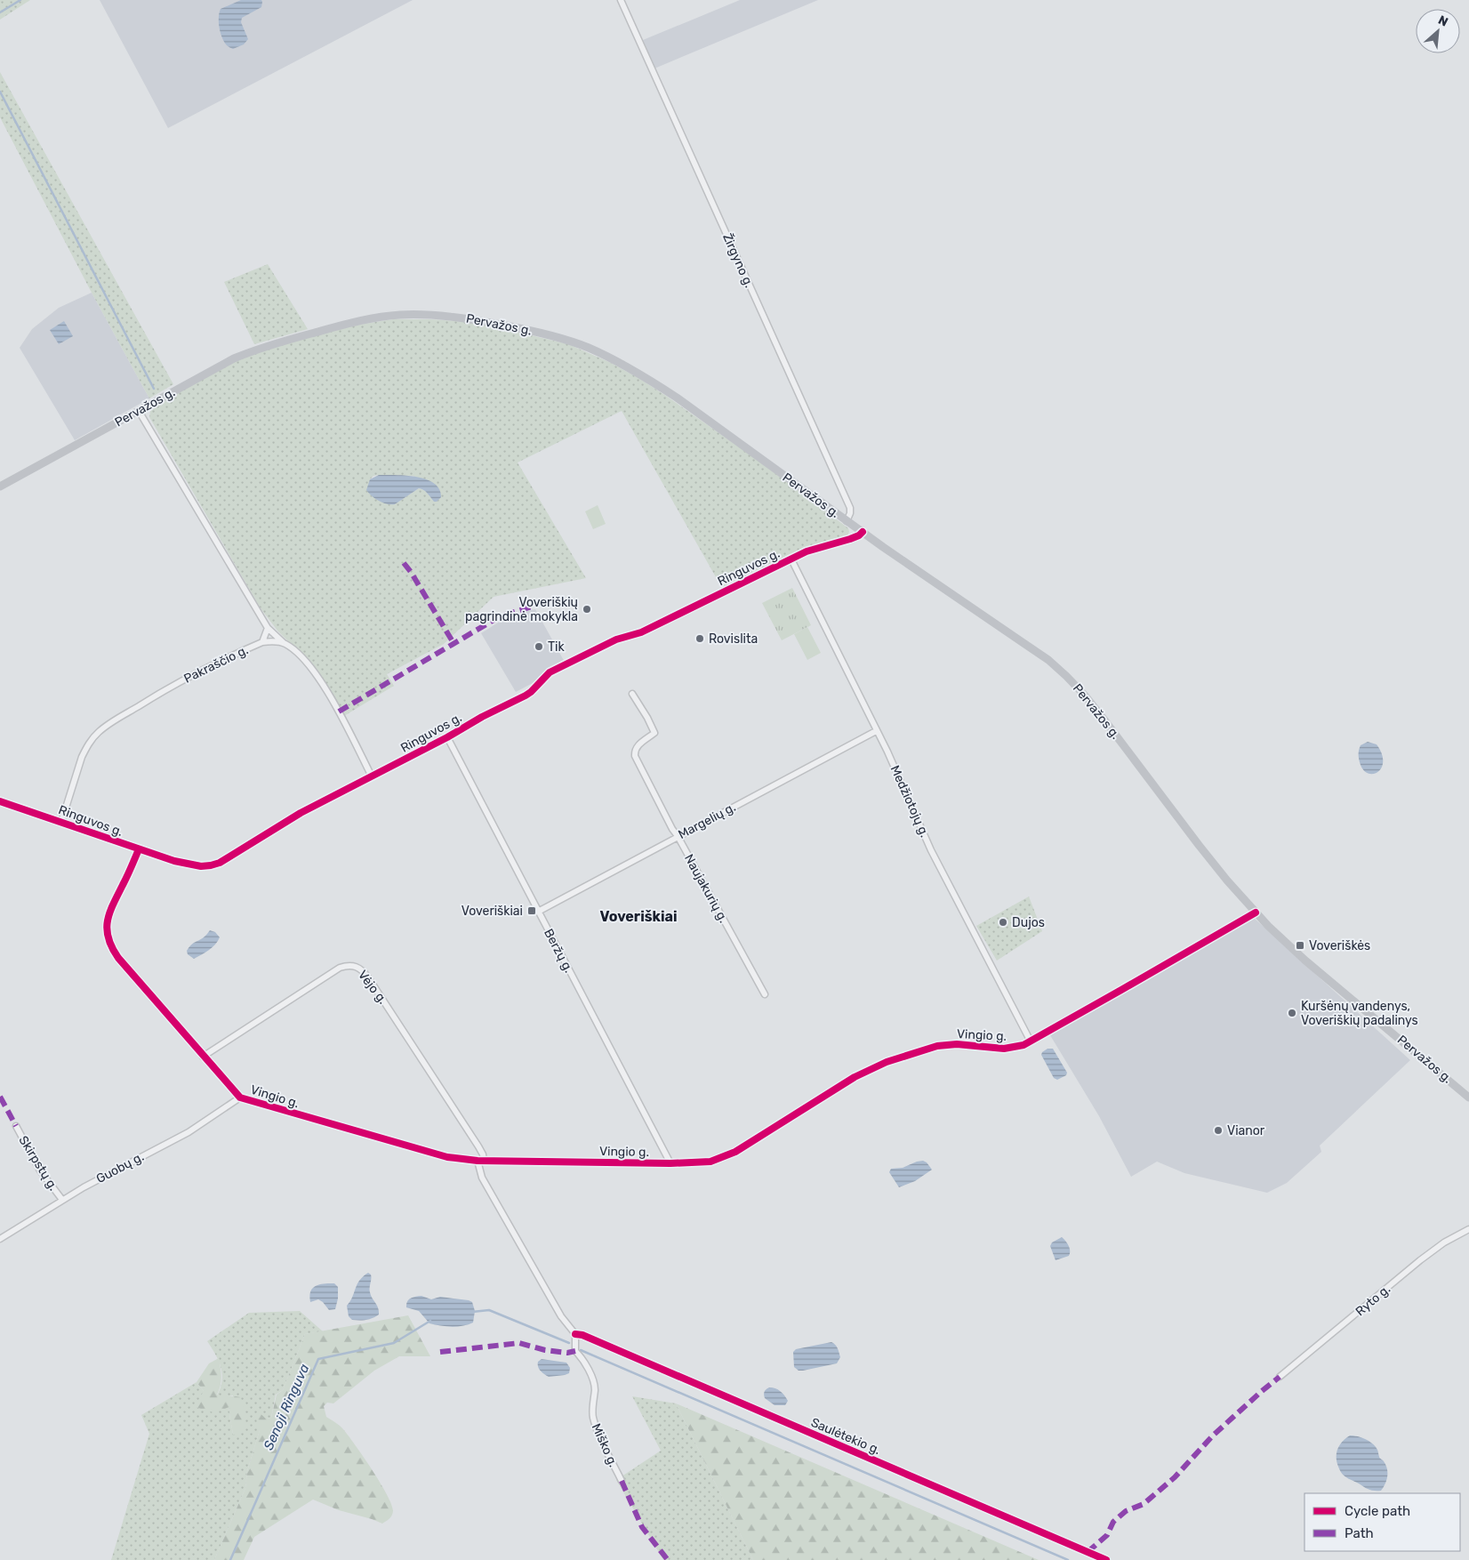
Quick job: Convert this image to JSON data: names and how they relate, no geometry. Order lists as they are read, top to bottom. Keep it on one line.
{"streets":{"main road":["Pervažos g."],"street":["Žirgyno g.","Ringuvos g.","Pakraščio g.","Medžiotojų g.","Margelių g.","Naujakurių g.","Beržų g.","Vėjo g.","Vingio g.","Skirpstų g.","Guobų g.","Ryto g.","Saulėtekio g.","Miško g."]},"crossings":[["Žirgyno g.","Pervažos g."],["Pervažos g.","Ringuvos g."],["Pervažos g.","Vingio g."],["Ringuvos g.","Pakraščio g."],["Ringuvos g.","Medžiotojų g."],["Ringuvos g.","Beržų g."],["Ringuvos g.","Vingio g."],["Medžiotojų g.","Margelių g."],["Medžiotojų g.","Vingio g."],["Margelių g.","Naujakurių g."],["Margelių g.","Beržų g."],["Beržų g.","Vingio g."],["Vėjo g.","Vingio g."],["Vingio g.","Guobų g."],["Skirpstų g.","Guobų g."],["Saulėtekio g.","Miško g."]],"districts":["Voveriškiai"],"water":["Senoji Ringuva"],"places":{"other":["Voveriškių pagrindinė mokykla","Rovislita","Tik","Dujos","Kuršėnų vandenys, Voveriškių padalinys","Vianor"],"transit":["Voveriškiai","Voveriškės"]},"legend":["Cycle path","Path"],"north":"top right"}
